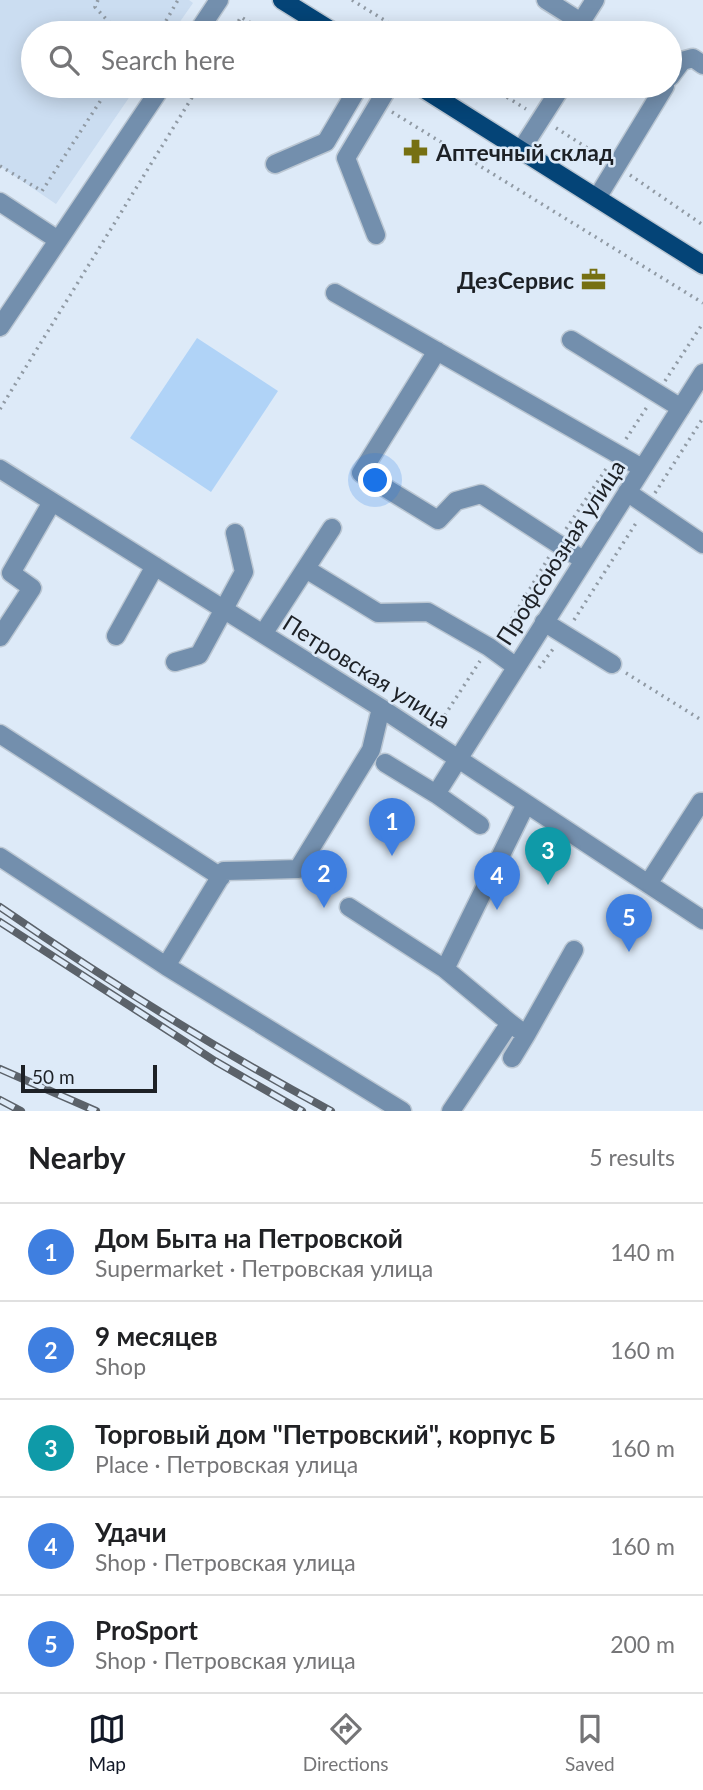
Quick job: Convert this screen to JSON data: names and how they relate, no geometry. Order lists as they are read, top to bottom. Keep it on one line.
{"streets":{"street":["Профсоюзная улица","Петровская улица"]},"crossings":[["Профсоюзная улица","Петровская улица"]],"places":{"pharmacy":["Аптечный склад"],"office":["ДезСервис"]},"scale_bar":"50 m","page":{"search":"Search here","pins":["1","3","2","4","5"],"scale":"50 m","heading":["Nearby","5 results"],"list":[{"mark":"1","name":"Дом Быта на Петровской","note":"Supermarket · Петровская улица","value":"140 m"},{"mark":"2","name":"9 месяцев","note":"Shop","value":"160 m"},{"mark":"3","name":"Торговый дом \"Петровский\", корпус Б","note":"Place · Петровская улица","value":"160 m"},{"mark":"4","name":"Удачи","note":"Shop · Петровская улица","value":"160 m"},{"mark":"5","name":"ProSport","note":"Shop · Петровская улица","value":"200 m"}],"nav":["Map","Directions","Saved"]}}
